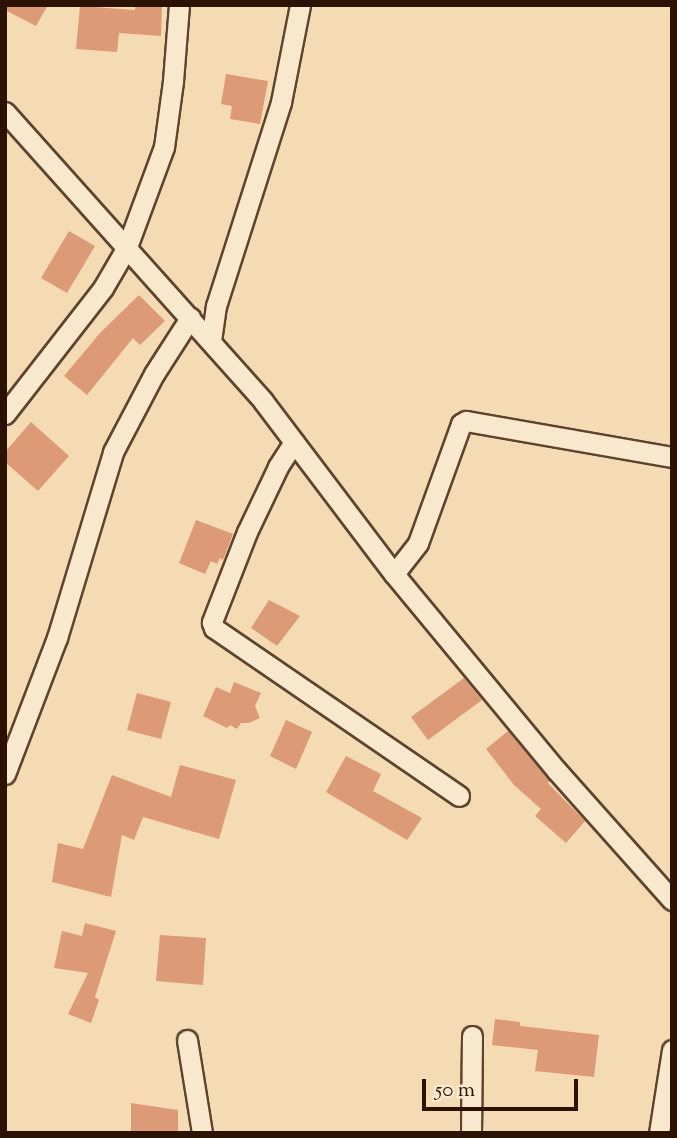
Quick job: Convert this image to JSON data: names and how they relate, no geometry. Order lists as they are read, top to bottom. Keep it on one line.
{"scale_bar":"50 m"}
